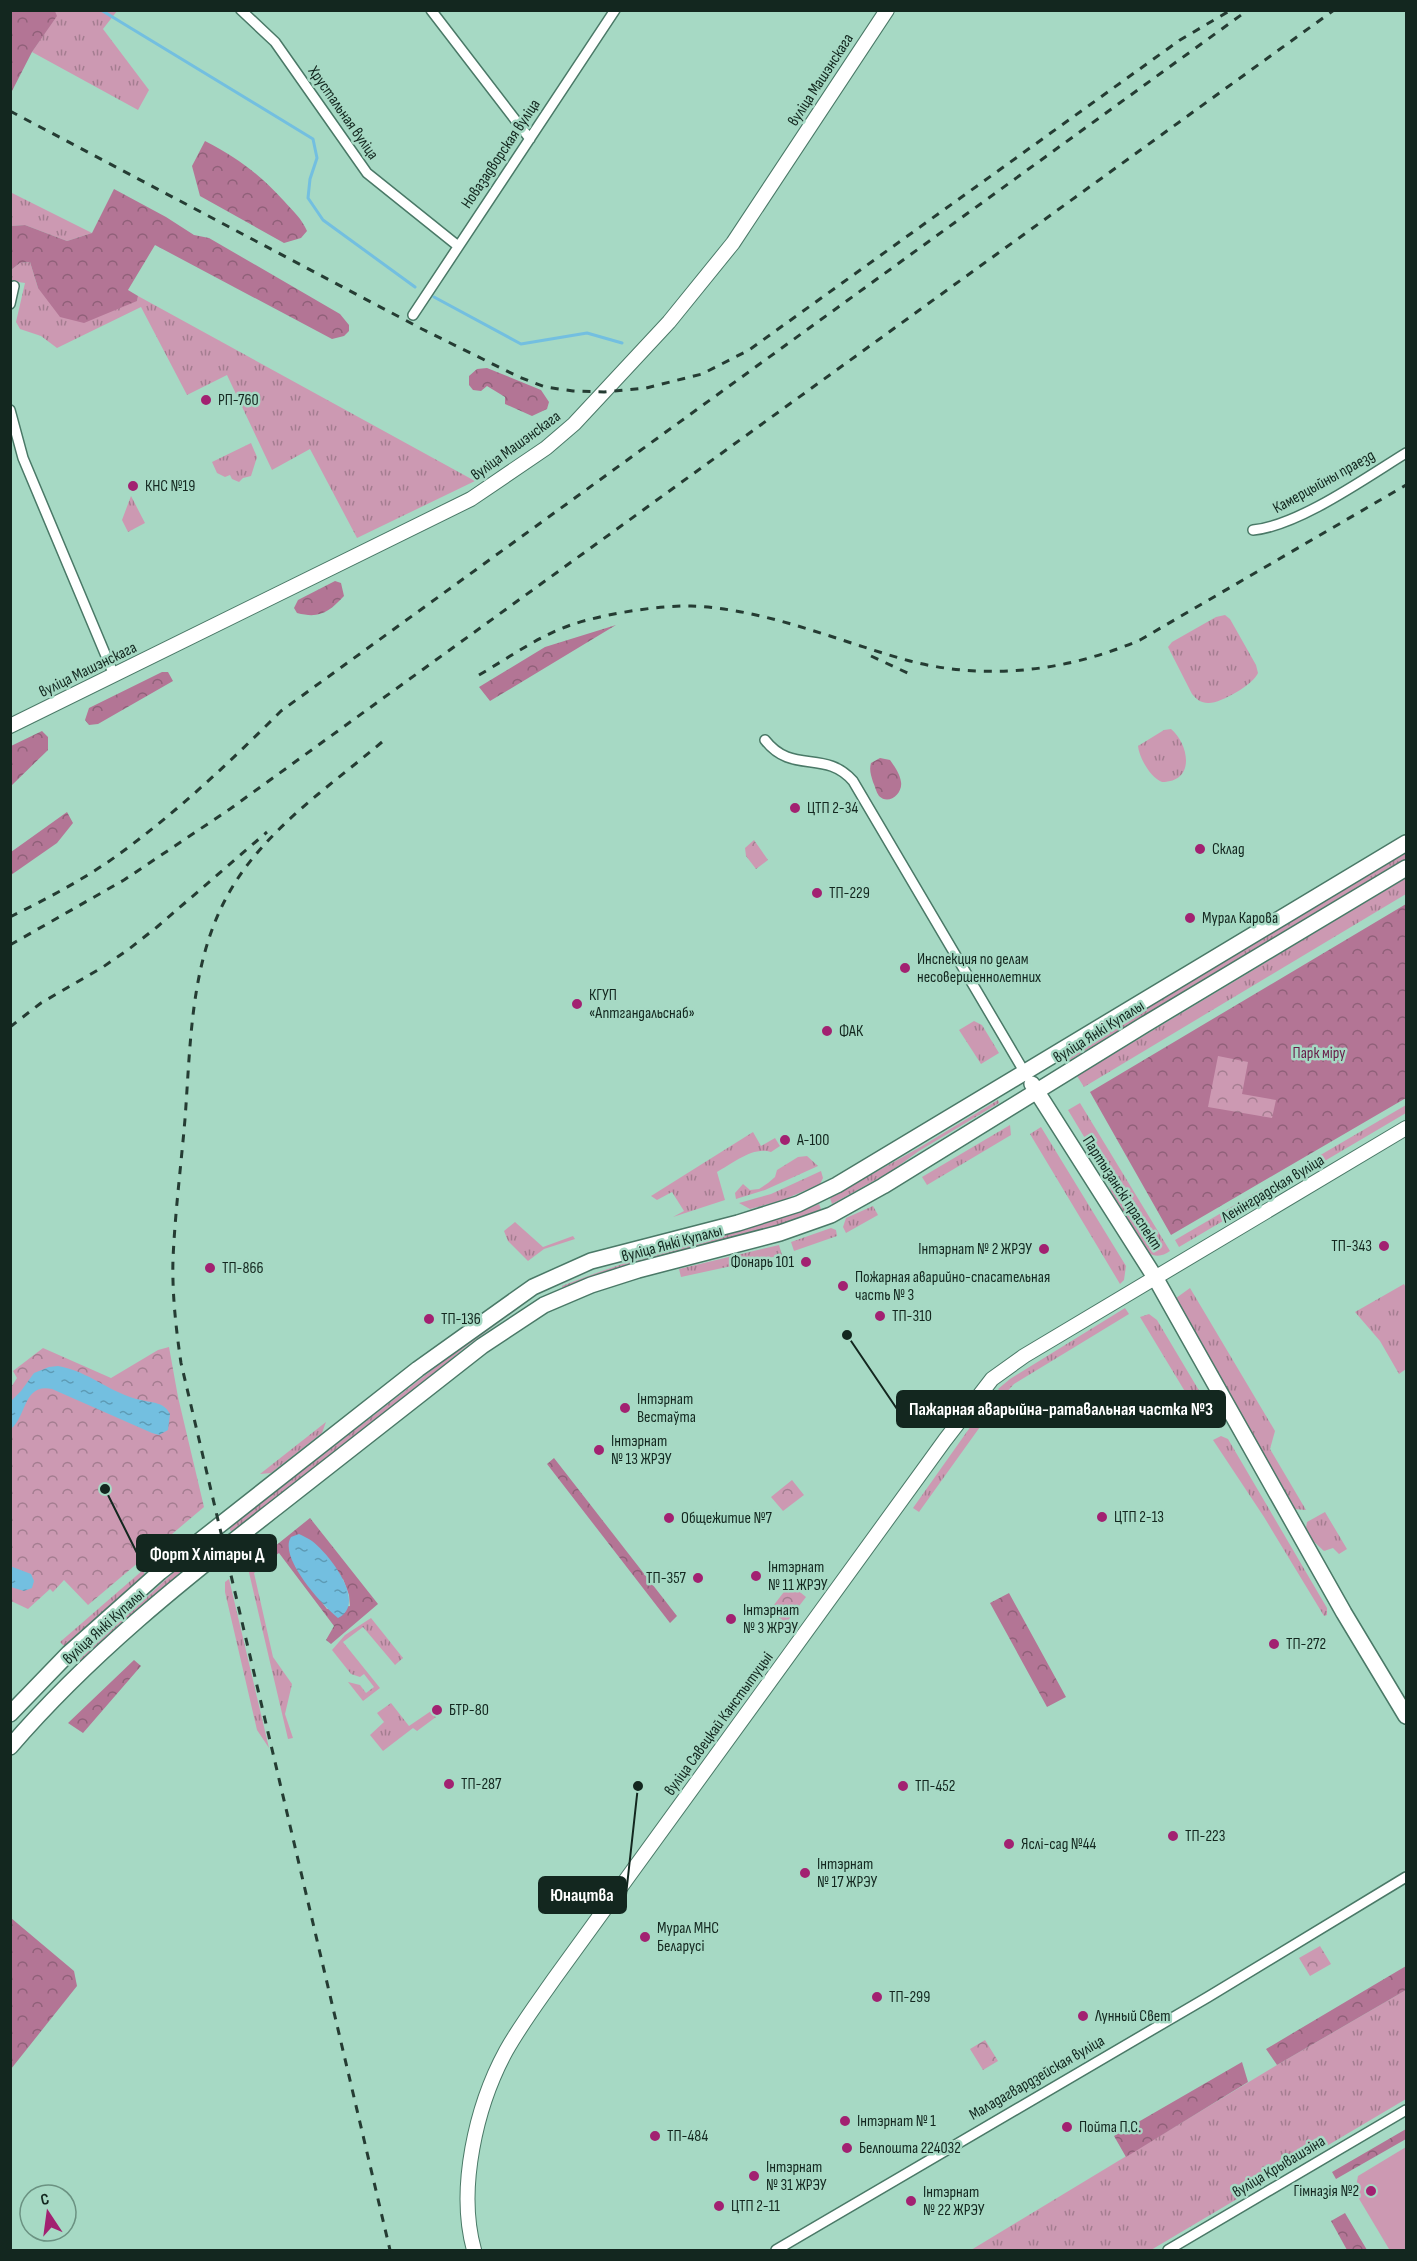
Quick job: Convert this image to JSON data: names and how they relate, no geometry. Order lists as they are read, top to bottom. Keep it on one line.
{"streets":{"main road":["вуліца Машэнскага","вуліца Янкі Купалы","Ленінградская вуліца","Партызанскі праспект","вуліца Савецкай Канстытуцыі"],"street":["Хрустальная вуліца","Новазадворская вуліца","Камерцыйны праезд","Маладагвардзейская вуліца","вуліца Крывашэіна"]},"crossings":[["Хрустальная вуліца","Новазадворская вуліца"],["вуліца Янкі Купалы","Партызанскі праспект"],["Ленінградская вуліца","Партызанскі праспект"],["Ленінградская вуліца","вуліца Савецкай Канстытуцыі"],["Партызанскі праспект","вуліца Савецкай Канстытуцыі"]],"parks":["Парк міру"],"places":["РП-760","КНС №19","ЦТП 2-34","Склад","ТП-229","Мурал Карова","Инспекция по делам несовершеннолетних","КГУП «Аптгандальснаб»","ФАК","А-100","ТП-343","Інтэрнат № 2 ЖРЭУ","Фонарь 101","ТП-866","Пожарная аварийно-спасательная часть № 3","ТП-310","ТП-136","Пажарная аварыйна-ратавальная частка №3","Інтэрнат Вестаўта","Інтэрнат № 13 ЖРЭУ","Форт X літары Д","ЦТП 2-13","Общежитие №7","Інтэрнат № 11 ЖРЭУ","ТП-357","Інтэрнат № 3 ЖРЭУ","ТП-272","БТР-80","ТП-287","Юнацтва","ТП-452","ТП-223","Яслі-сад №44","Інтэрнат № 17 ЖРЭУ","Мурал МНС Беларусі","ТП-299","Лунный Свет","Інтэрнат № 1","Пойта П.С.","ТП-484","Белпошта 224032","Інтэрнат № 31 ЖРЭУ","Гімназія №2","Інтэрнат № 22 ЖРЭУ","ЦТП 2-11"],"north":"top"}
